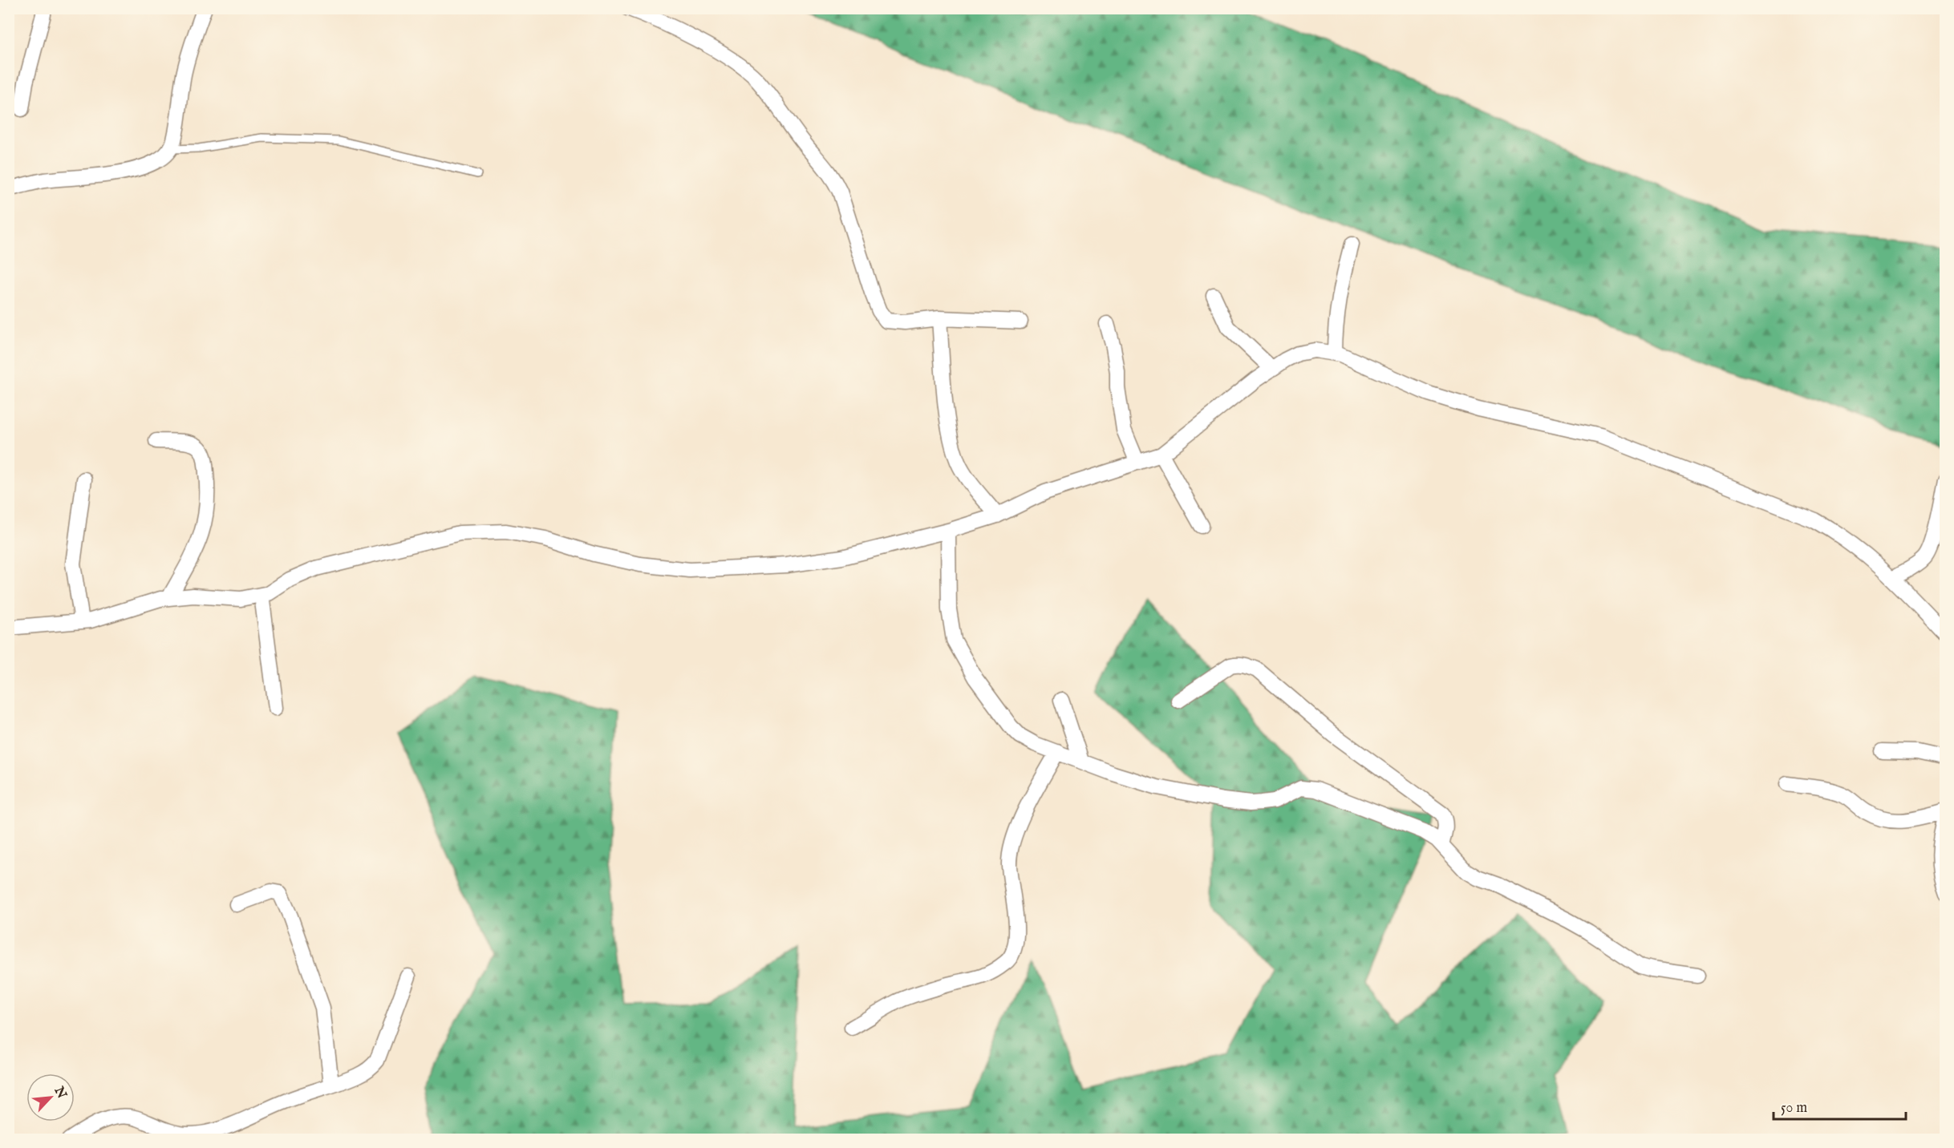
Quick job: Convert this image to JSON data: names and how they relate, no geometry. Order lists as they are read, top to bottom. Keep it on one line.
{"scale_bar":"50 m","north":"top right"}
